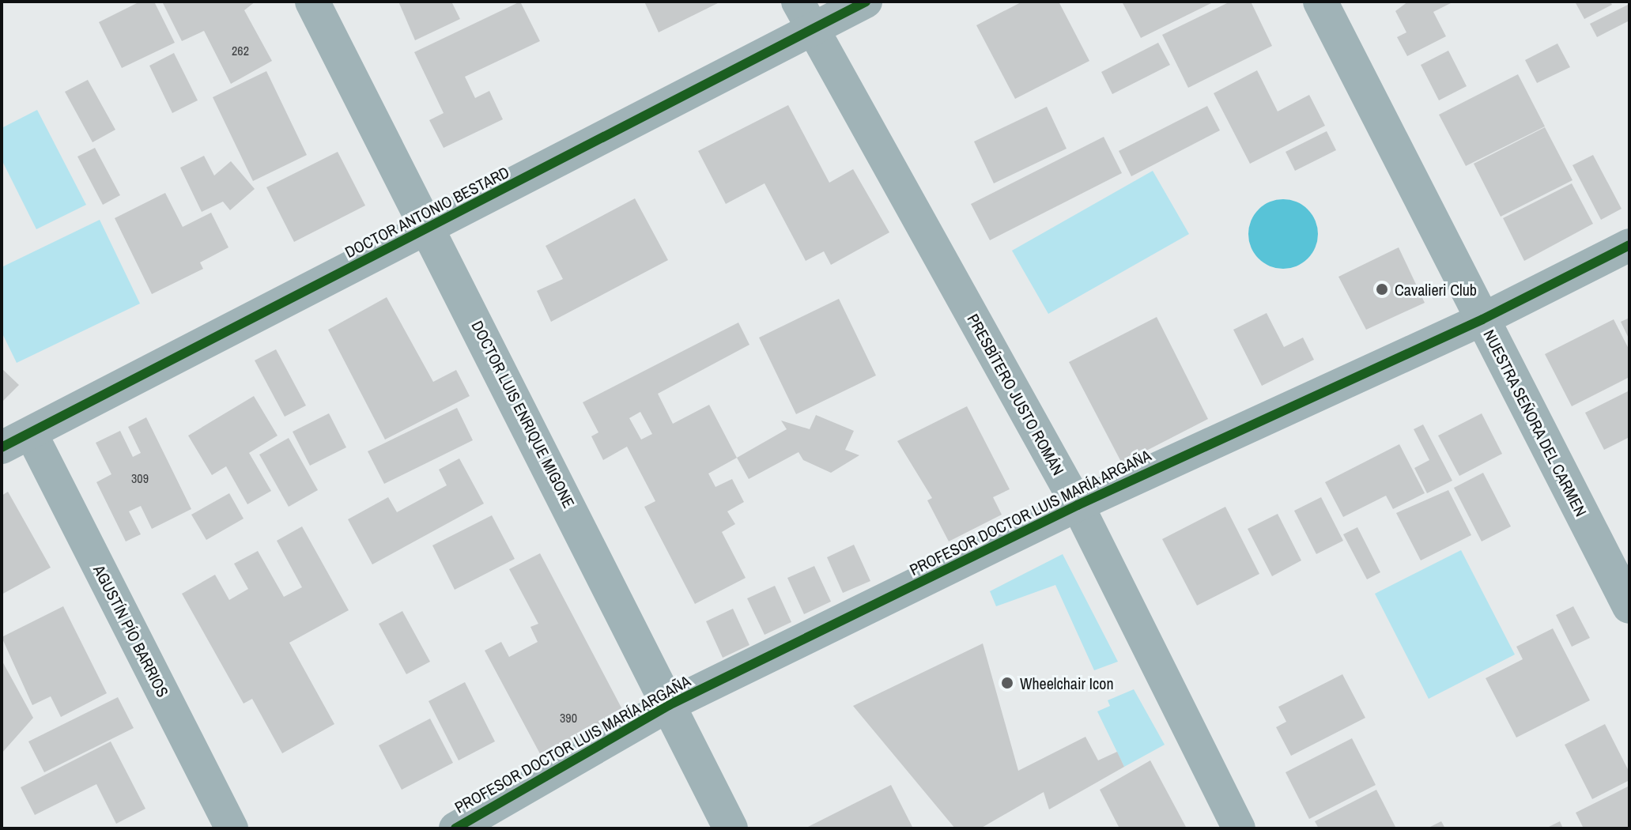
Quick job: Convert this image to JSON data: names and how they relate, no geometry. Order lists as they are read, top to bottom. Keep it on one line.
{"streets":{"street":["DOCTOR ANTONIO BESTARD","PRESBÍTERO JUSTO ROMÁN","DOCTOR LUIS ENRIQUE MIGONE","NUESTRA SEÑORA DEL CARMEN","PROFESOR DOCTOR LUIS MARÍA ARGAÑA","AGUSTÍN PÍO BARRIOS"]},"crossings":[["DOCTOR ANTONIO BESTARD","PRESBÍTERO JUSTO ROMÁN"],["DOCTOR ANTONIO BESTARD","DOCTOR LUIS ENRIQUE MIGONE"],["DOCTOR ANTONIO BESTARD","AGUSTÍN PÍO BARRIOS"],["PRESBÍTERO JUSTO ROMÁN","PROFESOR DOCTOR LUIS MARÍA ARGAÑA"],["DOCTOR LUIS ENRIQUE MIGONE","PROFESOR DOCTOR LUIS MARÍA ARGAÑA"],["NUESTRA SEÑORA DEL CARMEN","PROFESOR DOCTOR LUIS MARÍA ARGAÑA"]],"places":["Cavalieri Club","Wheelchair Icon"],"house_numbers":["262","309","390"]}
